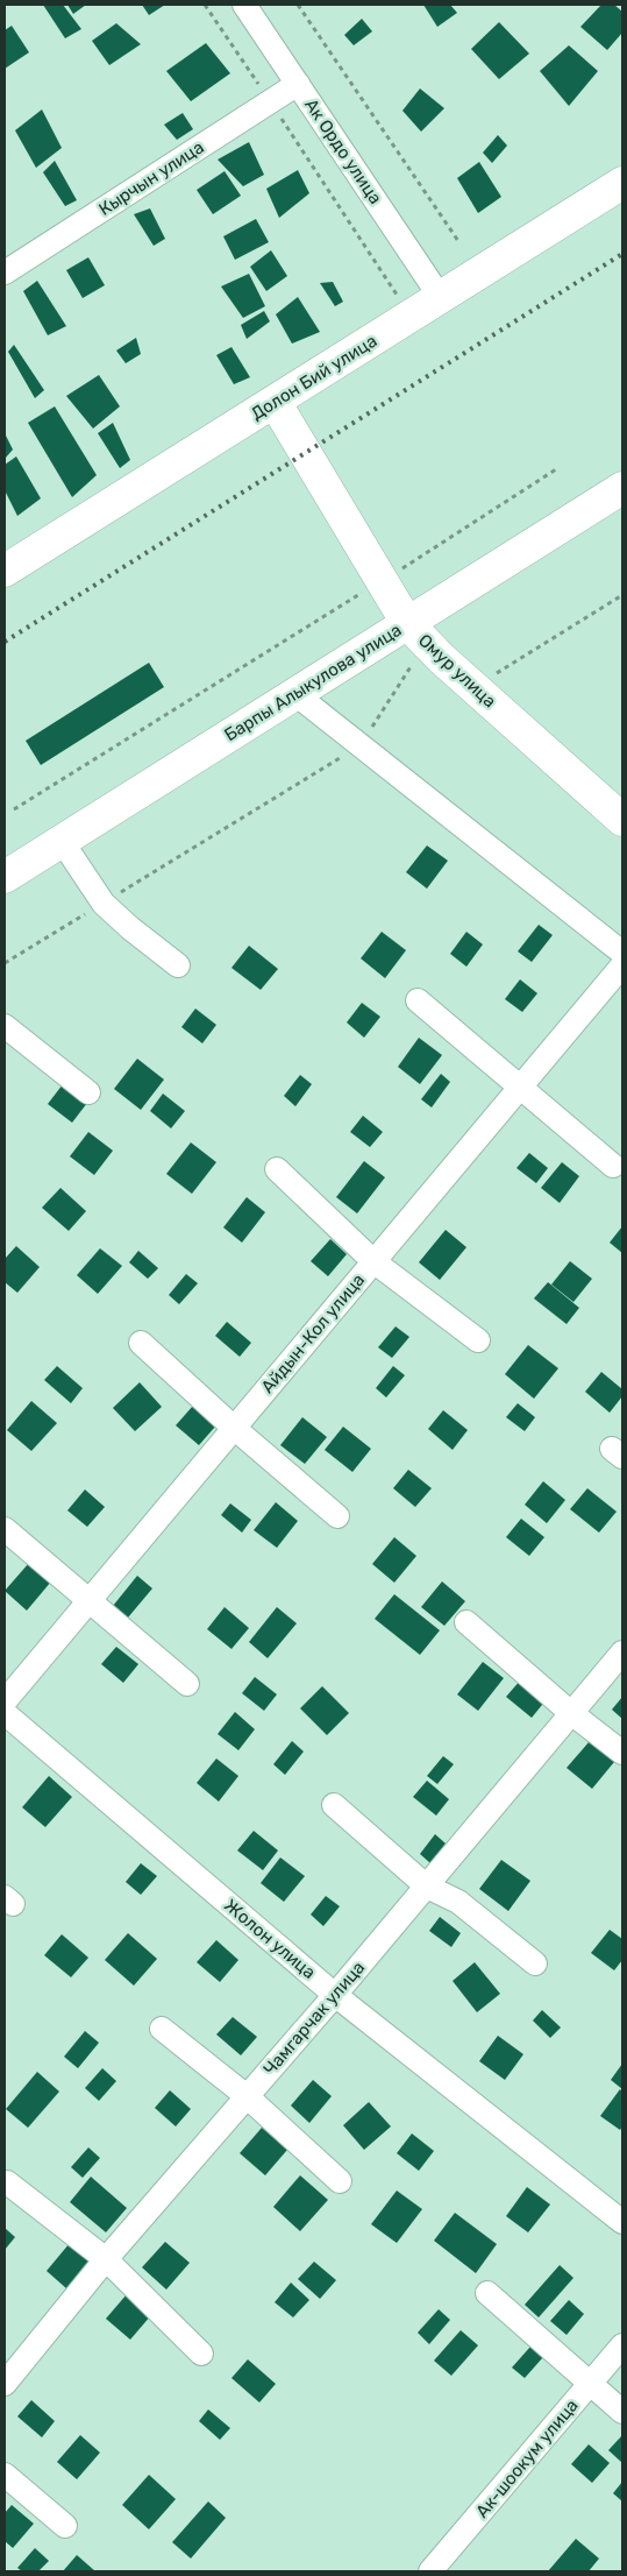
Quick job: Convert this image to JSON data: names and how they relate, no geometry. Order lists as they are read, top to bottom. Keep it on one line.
{"streets":{"street":["Ак Ордо улица","Кырчын улица","Долон Бий улица","Омур улица","Барпы Алыкулова улица","Айдын-Кол улица","Жолон улица","Чамгарчак улица","Ак-шоокум улица"]},"crossings":[["Ак Ордо улица","Кырчын улица"],["Ак Ордо улица","Долон Бий улица"],["Долон Бий улица","Омур улица"],["Омур улица","Барпы Алыкулова улица"],["Жолон улица","Чамгарчак улица"]]}
